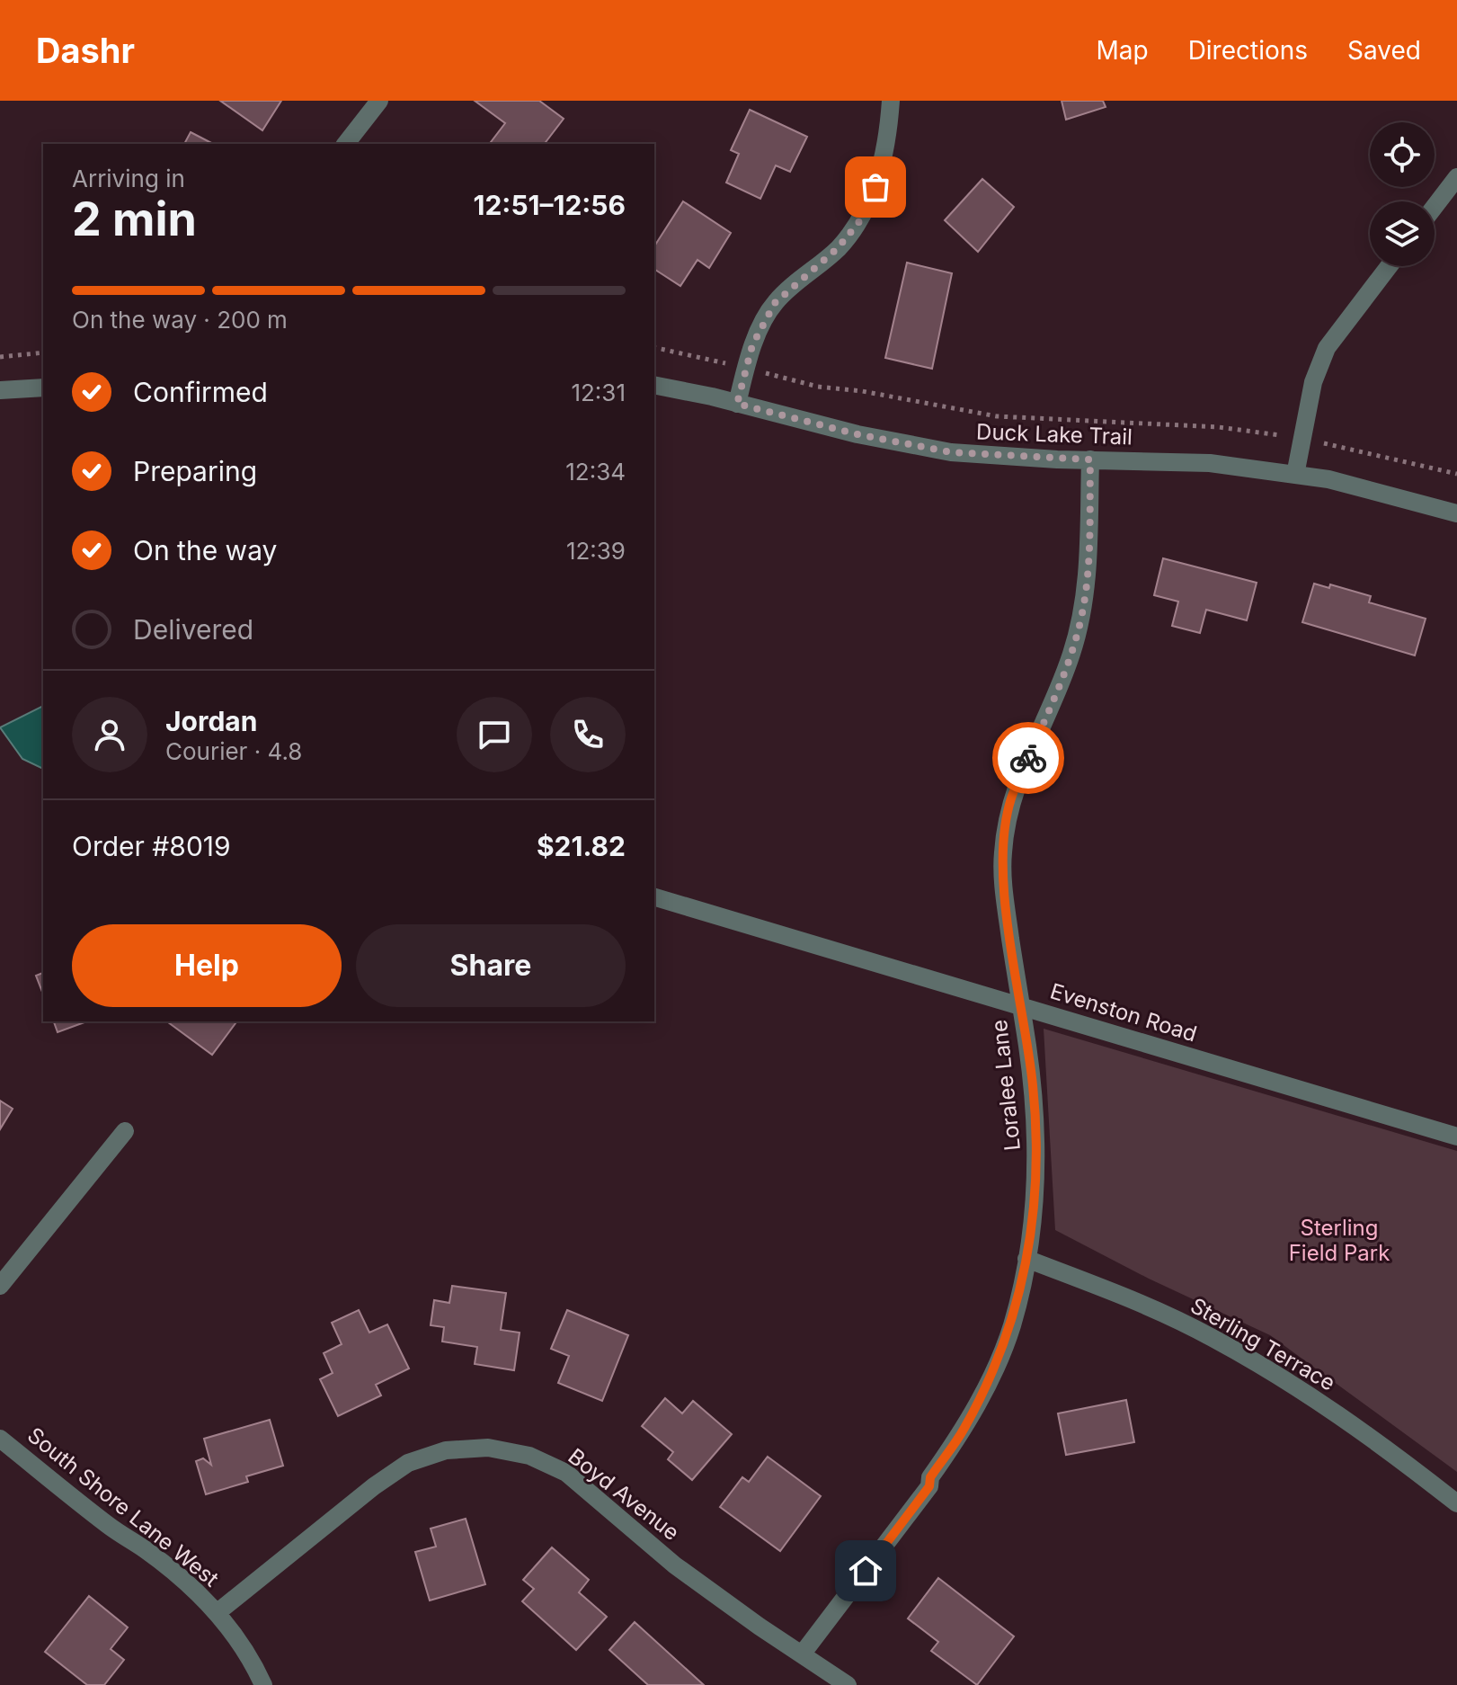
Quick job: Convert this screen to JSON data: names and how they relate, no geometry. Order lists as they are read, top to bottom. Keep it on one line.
{"streets":{"street":["Duck Lake Trail","Evenston Road","Loralee Lane","Sterling Terrace","Boyd Avenue","South Shore Lane West"]},"crossings":[["Duck Lake Trail","Loralee Lane"],["Evenston Road","Loralee Lane"],["Loralee Lane","Sterling Terrace"],["Loralee Lane","Boyd Avenue"],["Boyd Avenue","South Shore Lane West"]],"parks":["Sterling Field Park"],"page":{"header":"Dashr","nav":["Map","Directions","Saved"],"heading":["2 min","Arriving in","12:51–12:56"],"panel":["Jordan","Courier · 4.8","Order #8019","$21.82"],"bar":"On the way · 200 m","list":[["Confirmed","12:31"],["Preparing","12:34"],["On the way","12:39"],"Delivered"],"buttons":["Help","Share"]}}
